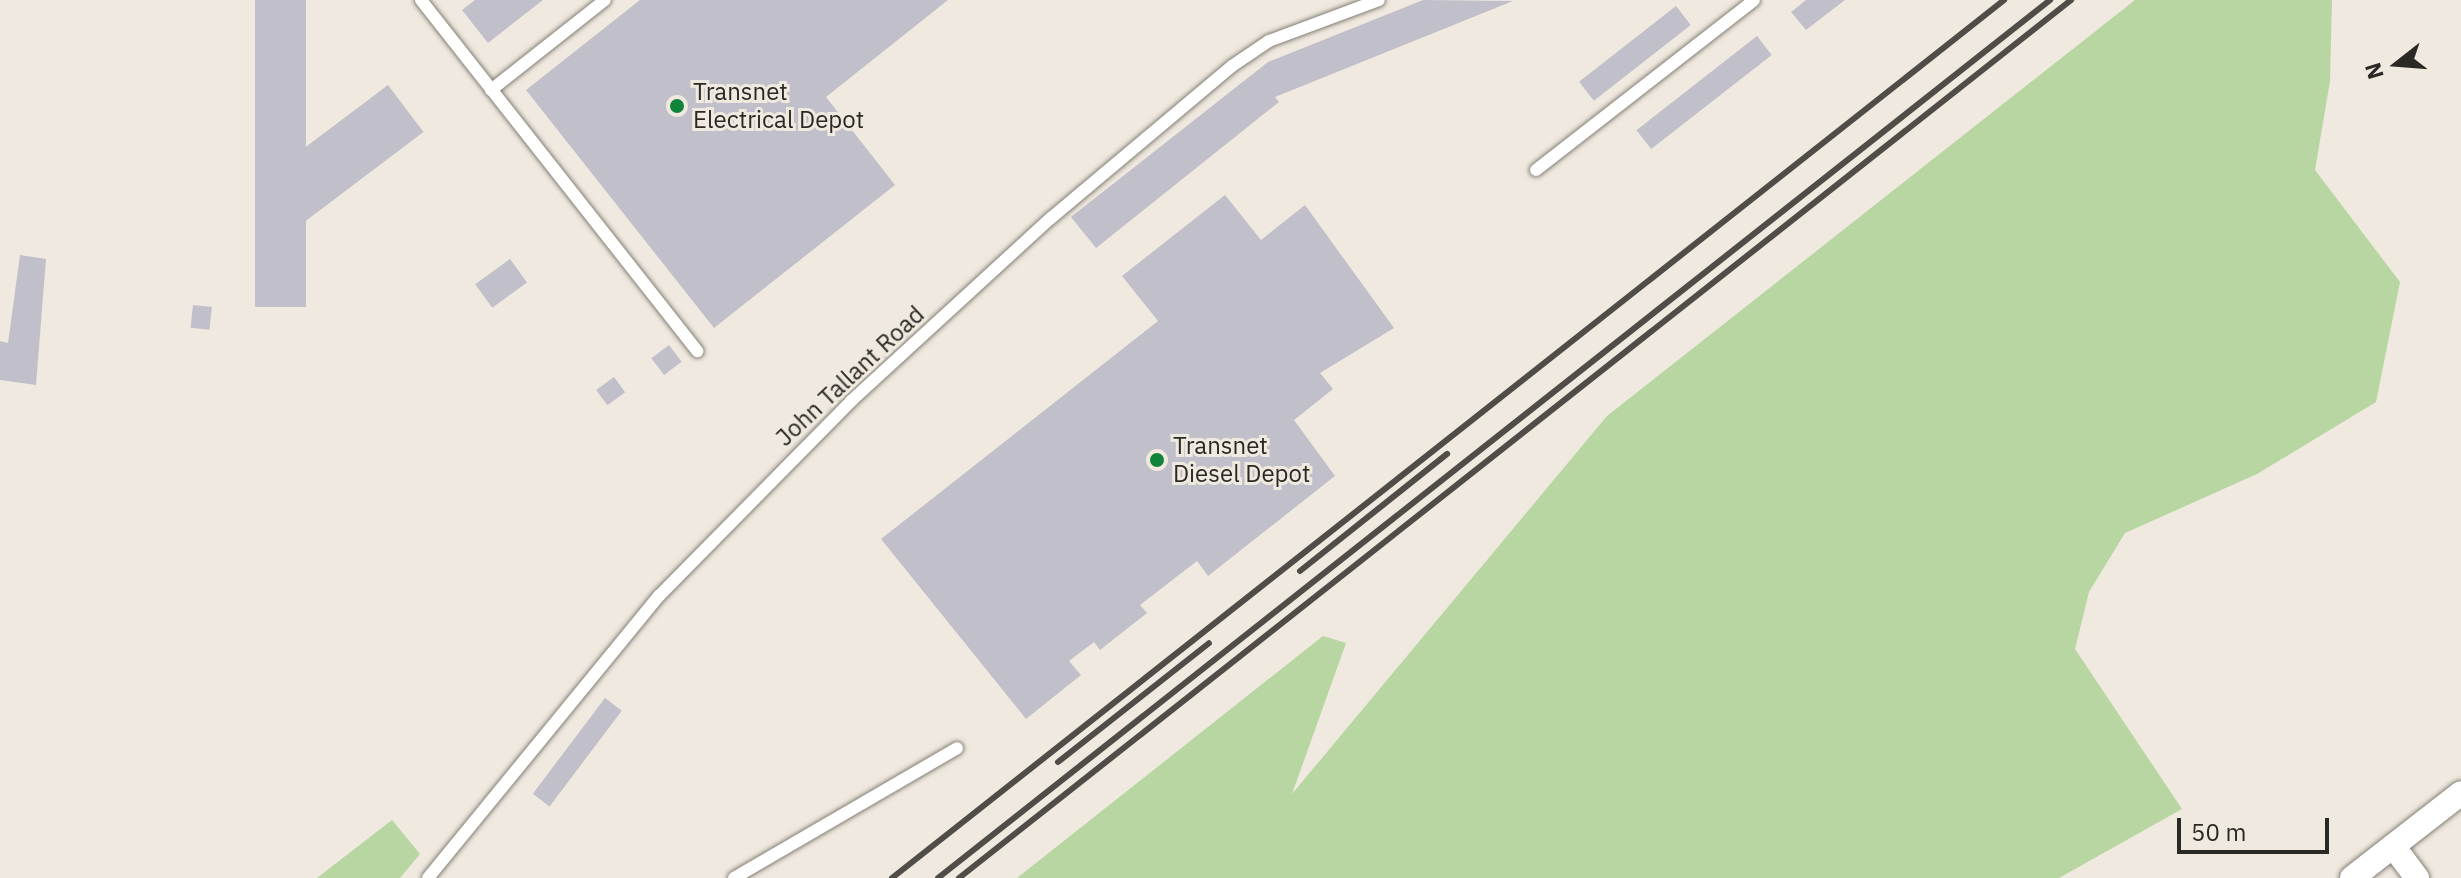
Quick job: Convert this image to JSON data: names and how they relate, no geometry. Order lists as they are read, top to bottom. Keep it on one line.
{"streets":{"lane":["John Tallant Road"]},"places":["Transnet Electrical Depot","Transnet Diesel Depot"],"scale_bar":"50 m","north":"left"}
